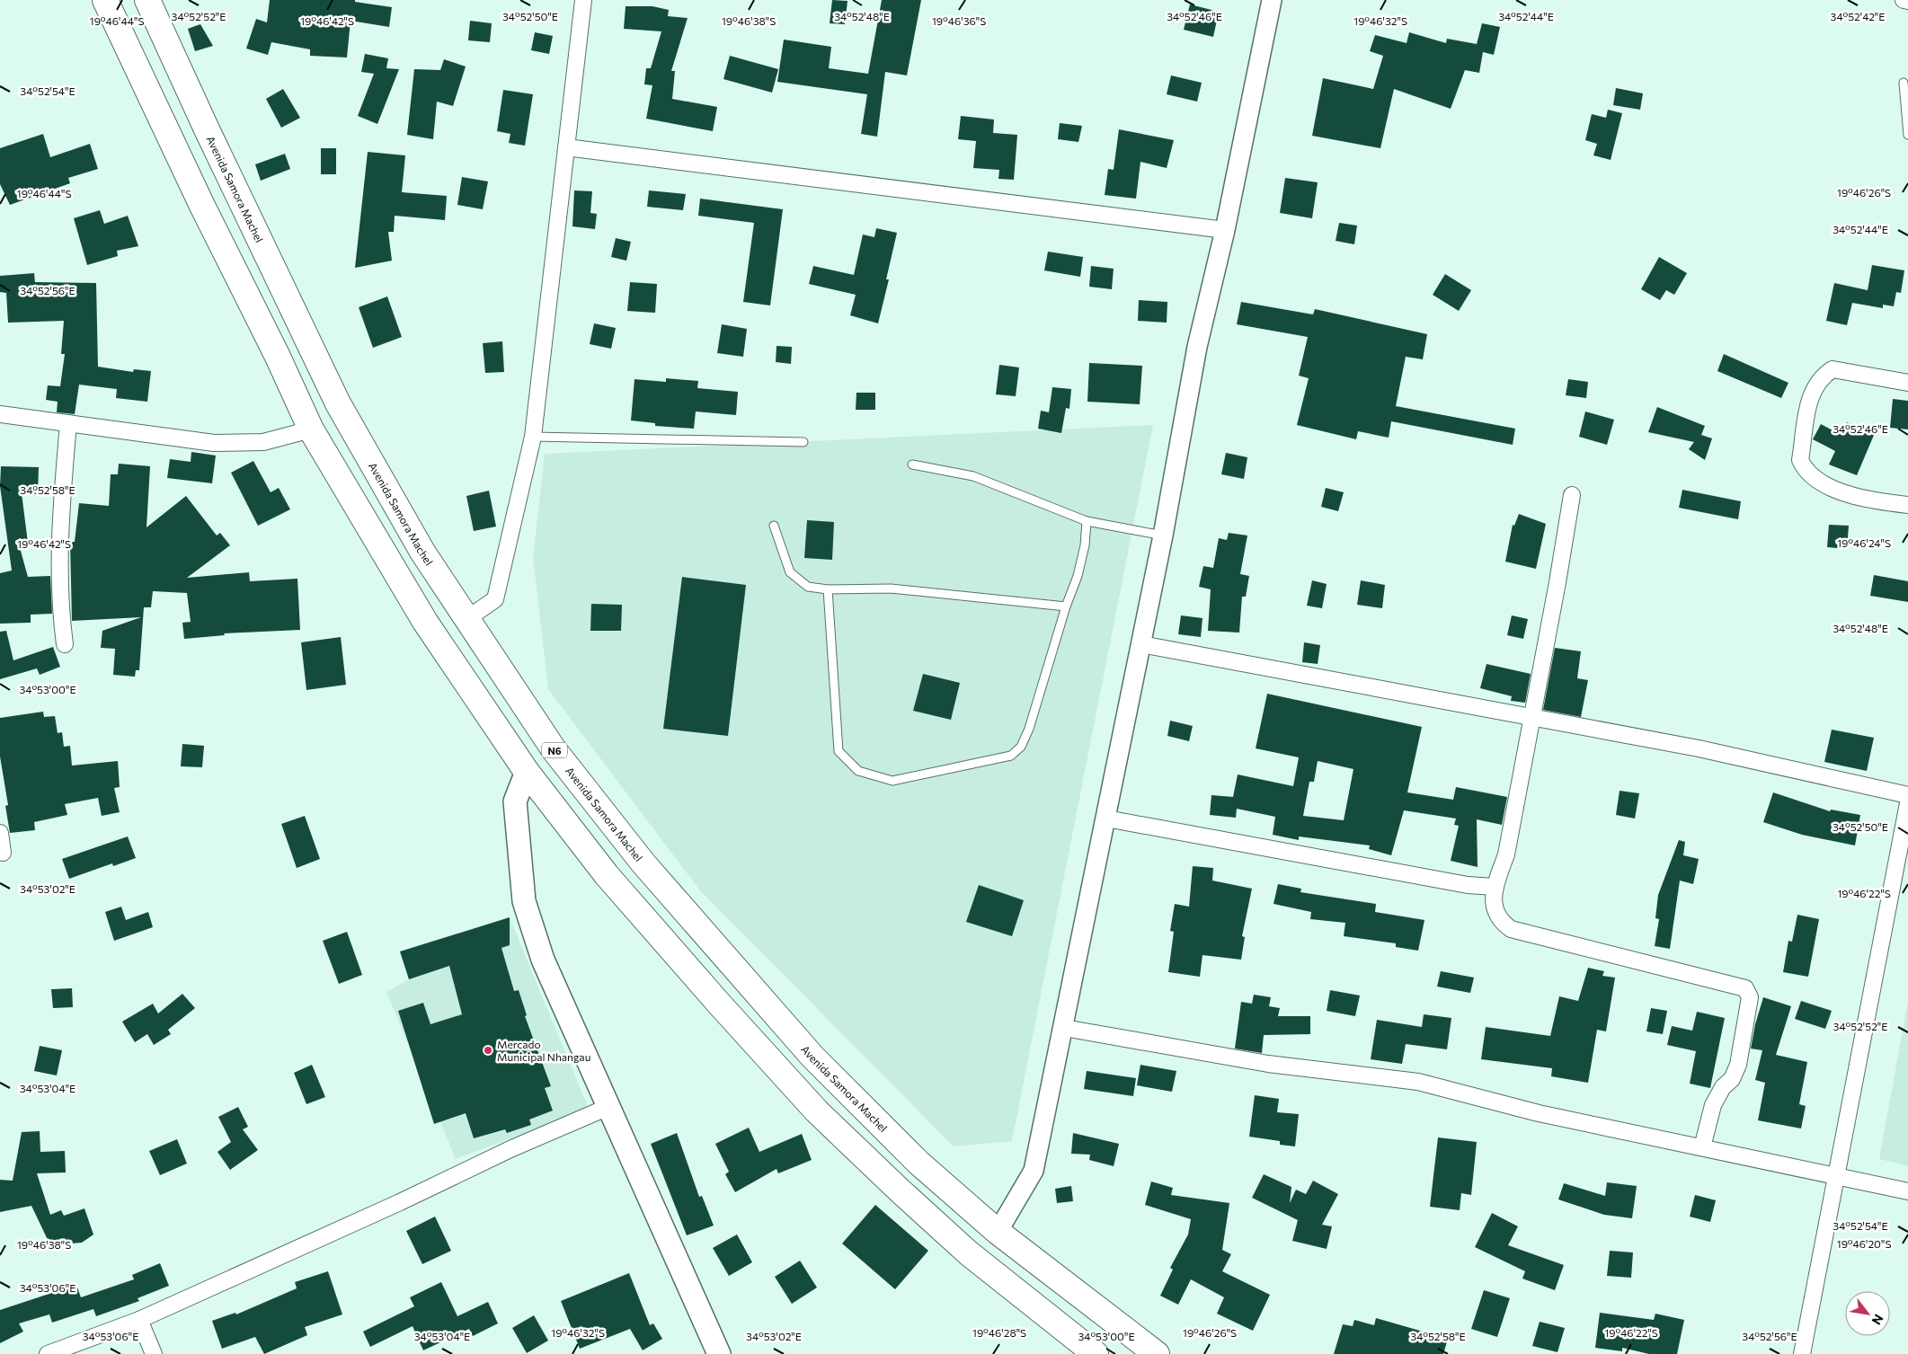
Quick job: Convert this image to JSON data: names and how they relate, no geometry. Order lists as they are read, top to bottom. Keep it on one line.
{"streets":{"highway":["Avenida Samora Machel","N6"]},"places":["Mercado Municipal Nhangau"],"north":"bottom right","coordinates":["34°52'42\"E","34°52'52\"E","34°52'50\"E","34°52'48\"E","34°52'46\"E","34°52'44\"E","19°46'44\"S","19°46'36\"S","19°46'32\"S","19°46'42\"S","19°46'38\"S","34°52'54\"E","19°46'26\"S","34°52'56\"E","34°52'58\"E","19°46'24\"S","34°53'00\"E","34°53'02\"E","19°46'22\"S","34°53'04\"E","19°46'20\"S","34°53'06\"E","19°46'28\"S"]}
